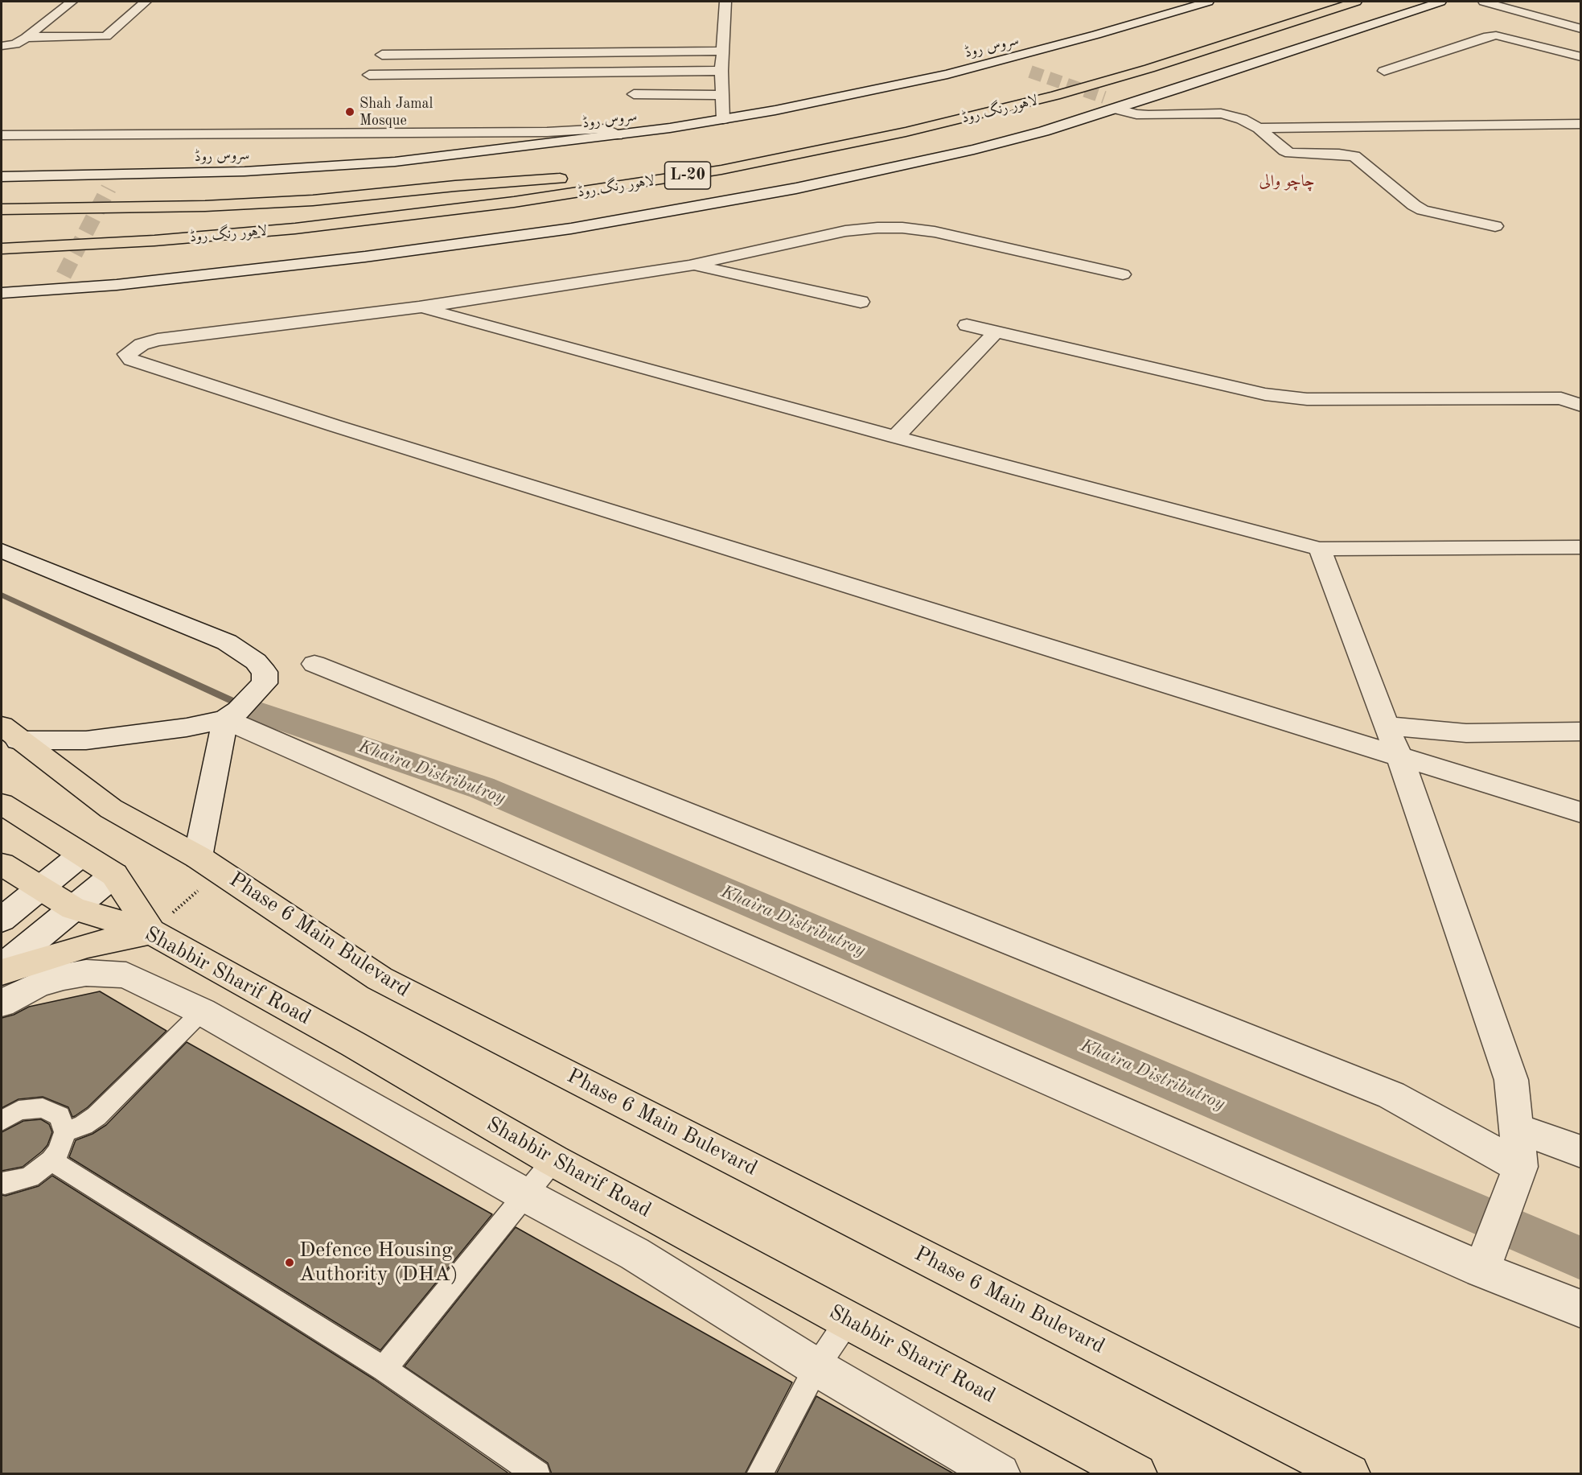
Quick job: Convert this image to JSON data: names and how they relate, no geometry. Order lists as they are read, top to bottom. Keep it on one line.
{"streets":{"main road":["لاہور رنگ روڈ","L-20","Phase 6 Main Bulevard","Shabbir Sharif Road"],"street":["سروس روڈ"]},"districts":["چاچو والی"],"water":["Khaira Distributroy"],"places":["Shah Jamal Mosque","Defence Housing Authority (DHA)"]}
